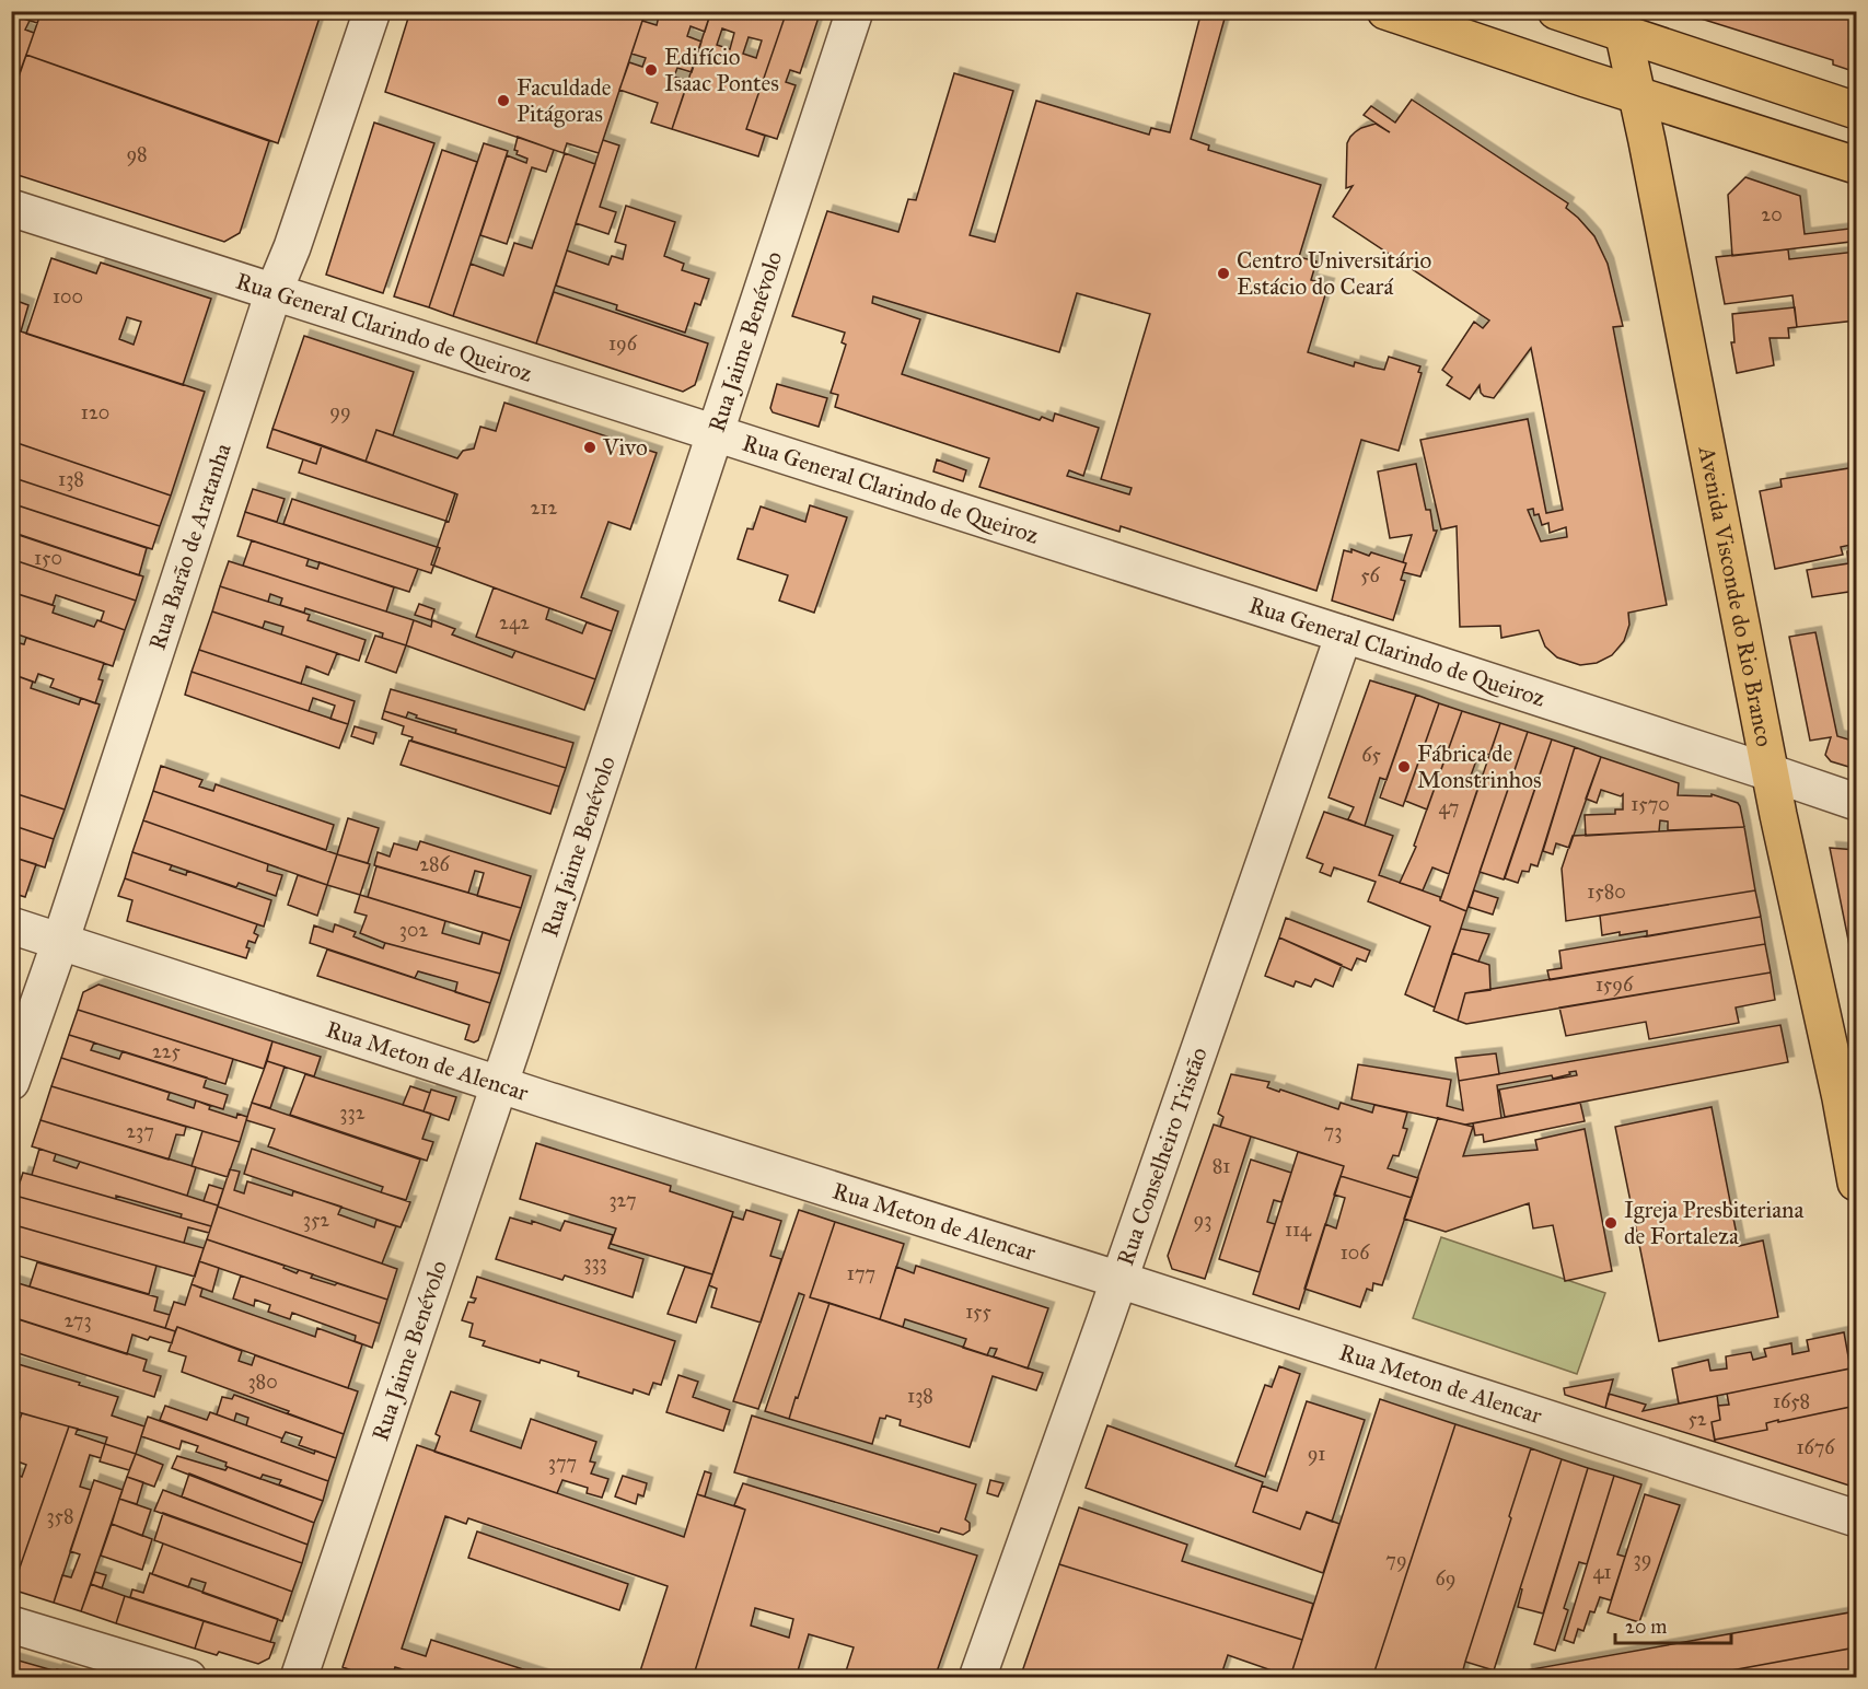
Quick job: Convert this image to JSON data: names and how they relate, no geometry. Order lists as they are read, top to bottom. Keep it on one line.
{"streets":{"main road":["Avenida Visconde do Rio Branco"],"street":["Rua General Clarindo de Queiroz","Rua Jaime Benévolo","Rua Barão de Aratanha","Rua Meton de Alencar","Rua Conselheiro Tristão"]},"crossings":[["Rua General Clarindo de Queiroz","Rua Jaime Benévolo"],["Rua General Clarindo de Queiroz","Rua Barão de Aratanha"],["Rua General Clarindo de Queiroz","Avenida Visconde do Rio Branco"],["Rua General Clarindo de Queiroz","Rua Conselheiro Tristão"],["Rua Jaime Benévolo","Rua Meton de Alencar"],["Rua Barão de Aratanha","Rua Meton de Alencar"],["Rua Meton de Alencar","Rua Conselheiro Tristão"]],"places":["Edifício Isaac Pontes","Faculdade Pitágoras","Centro Universitário Estácio do Ceará","Vivo","Fábrica de Monstrinhos","Igreja Presbiteriana de Fortaleza"],"house_numbers":["98","20","100","196","99","120","138","212","150","56","242","65","1570","47","286","1580","302","1596","225","332","237","73","81","327","352","93","114","106","333","177","155","273","380","138","1658","52","1676","91","377","358","39","79","41","69"],"scale_bar":"20 m"}
